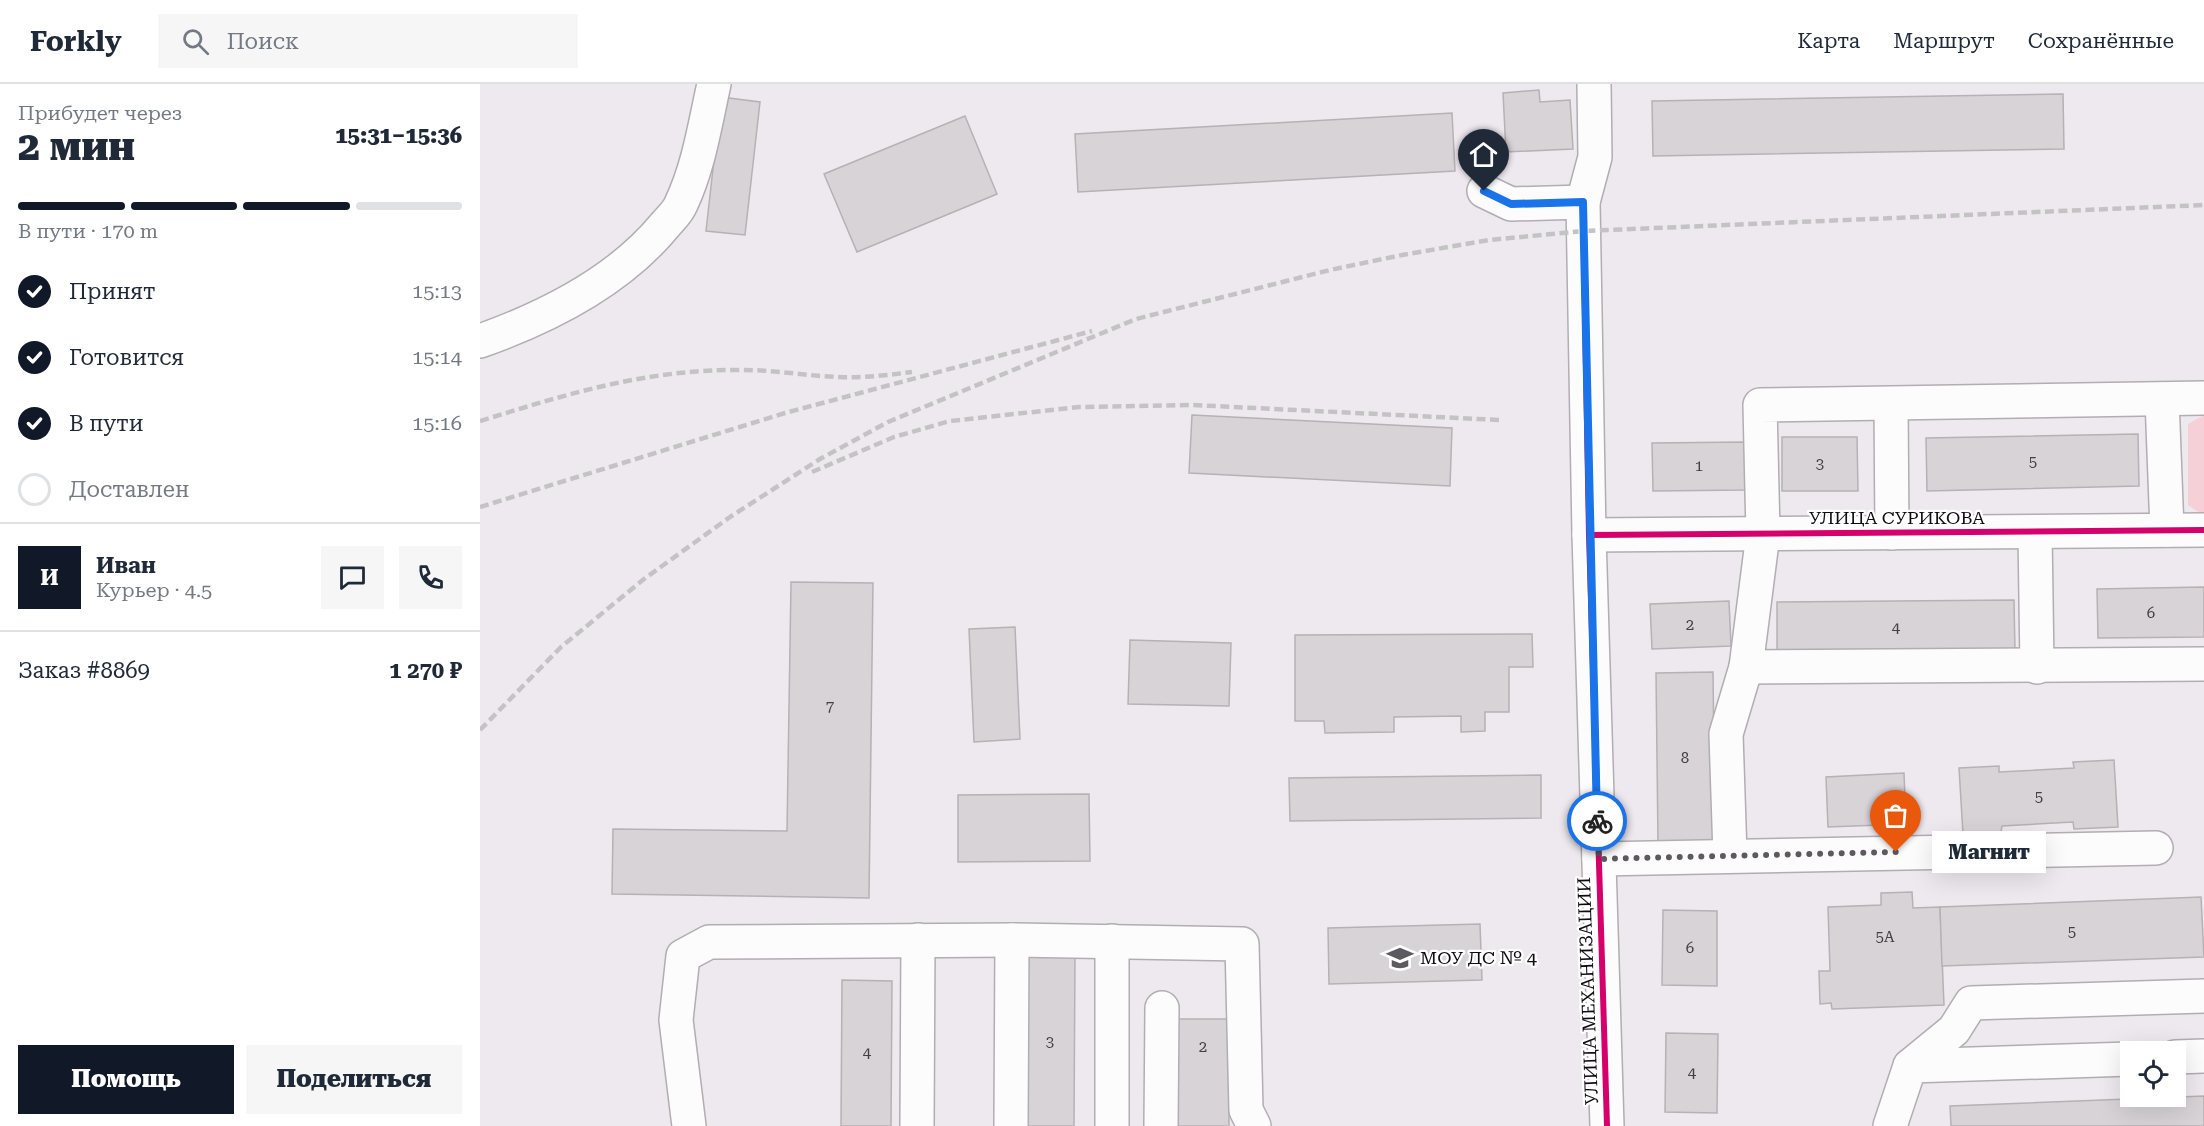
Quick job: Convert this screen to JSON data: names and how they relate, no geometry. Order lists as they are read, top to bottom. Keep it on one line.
{"streets":{"street":["УЛИЦА СУРИКОВА","УЛИЦА МЕХАНИЗАЦИИ"]},"crossings":[["УЛИЦА СУРИКОВА","УЛИЦА МЕХАНИЗАЦИИ"]],"places":{"other":["Магнит"],"school or university":["МОУ ДС № 4"]},"house_numbers":["5","3","1","6","2","4","7","8","5","5","5А","6","3","2","4","4"],"page":{"header":"Forkly","search":"Поиск","nav":["Карта","Маршрут","Сохранённые"],"heading":["2 мин","Прибудет через","15:31–15:36"],"panel":["Иван","Курьер · 4.5","Заказ #8869","1 270 ₽"],"bar":"В пути · 170 m","list":[["Принят","15:13"],["Готовится","15:14"],["В пути","15:16"],"Доставлен"],"round":"И","bubble":"Магнит","buttons":["Помощь","Поделиться"]}}
